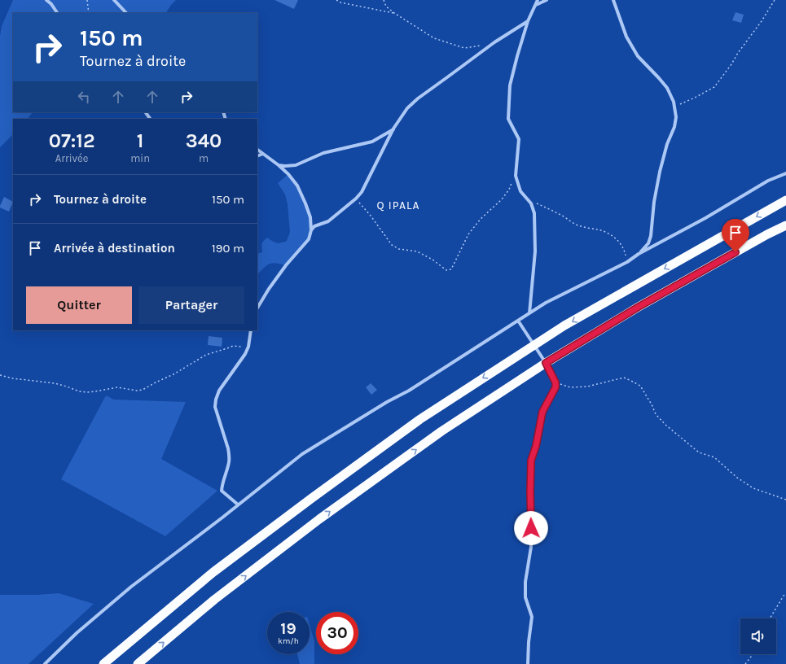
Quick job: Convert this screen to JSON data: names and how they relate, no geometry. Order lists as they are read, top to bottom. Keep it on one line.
{"districts":["Q IPALA"],"page":{"turn":["150 m","Tournez à droite"],"eta":["07:12","Arrivée","1","min","340","m"],"list":[{"name":"Tournez à droite","value":"150 m"},{"name":"Arrivée à destination","value":"190 m"}],"buttons":["Quitter","Partager"],"speed":"19 km/h","limit":"30"}}
